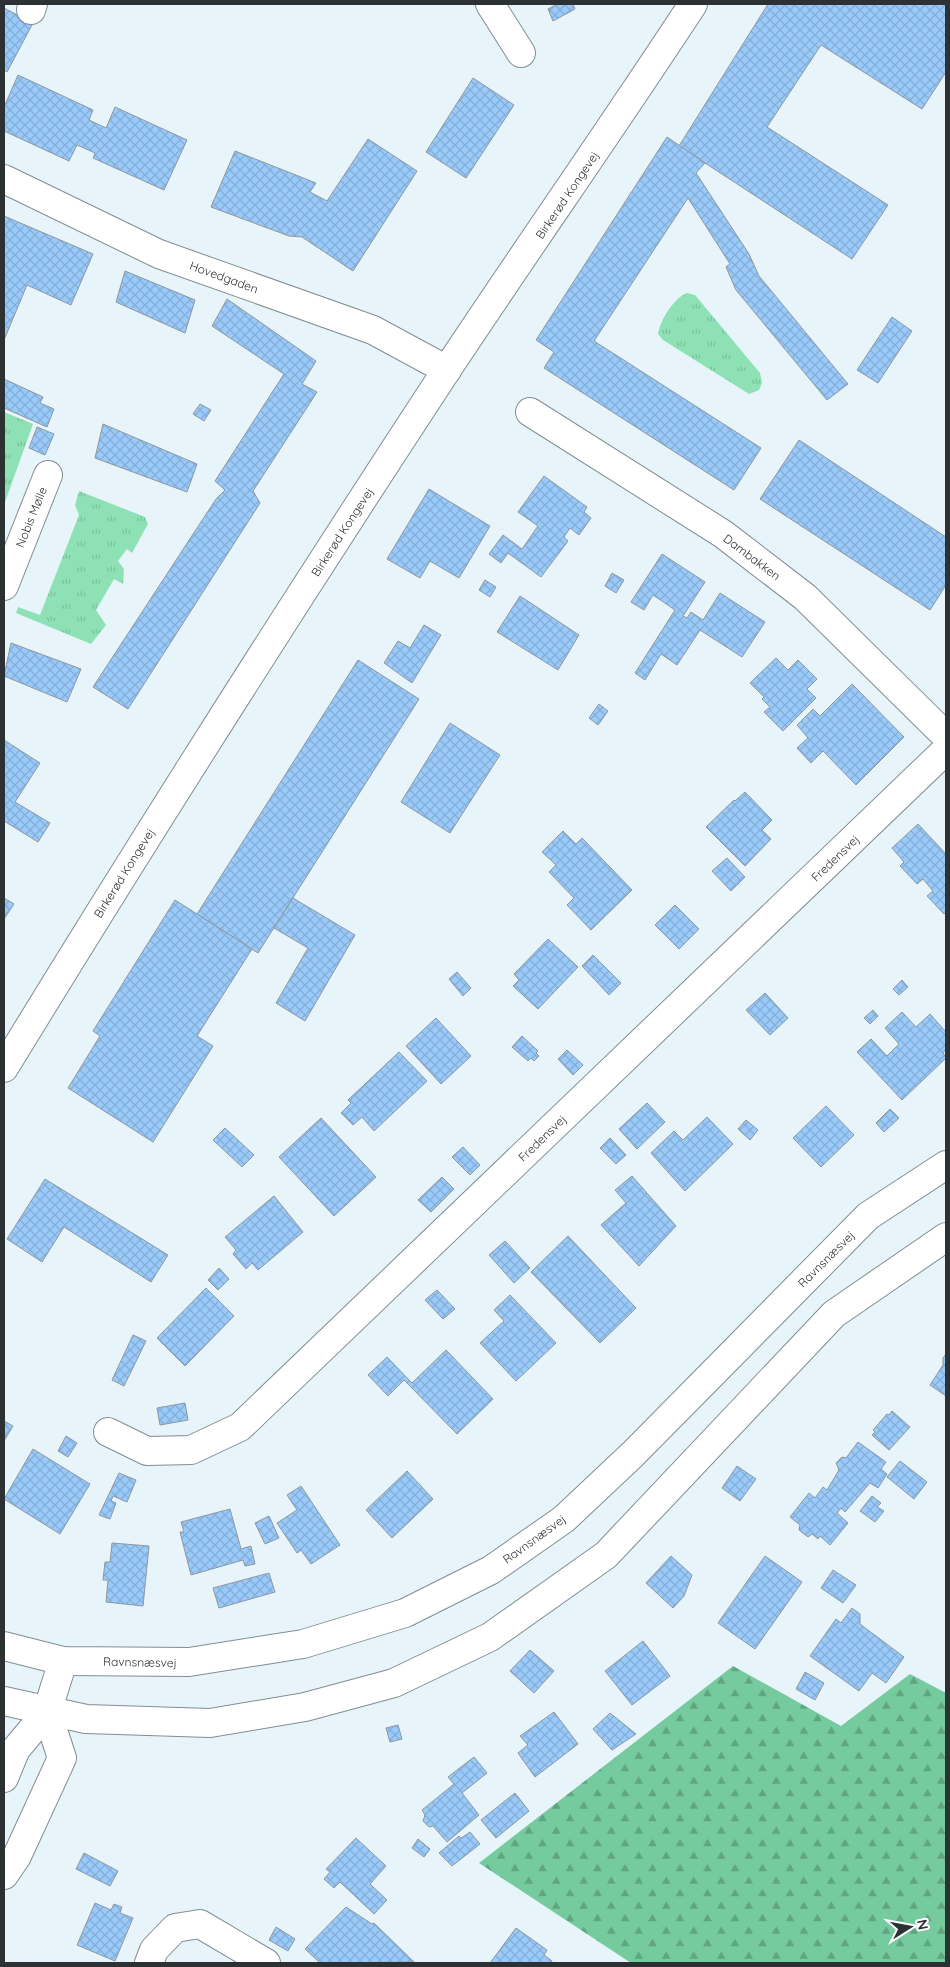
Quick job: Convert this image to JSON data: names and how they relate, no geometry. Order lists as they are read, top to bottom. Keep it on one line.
{"streets":{"main road":["Birkerød Kongevej","Hovedgaden","Nobis Mølle","Dambakken","Fredensvej","Ravnsnæsvej"]},"crossings":[["Birkerød Kongevej","Hovedgaden"]],"north":"right"}
